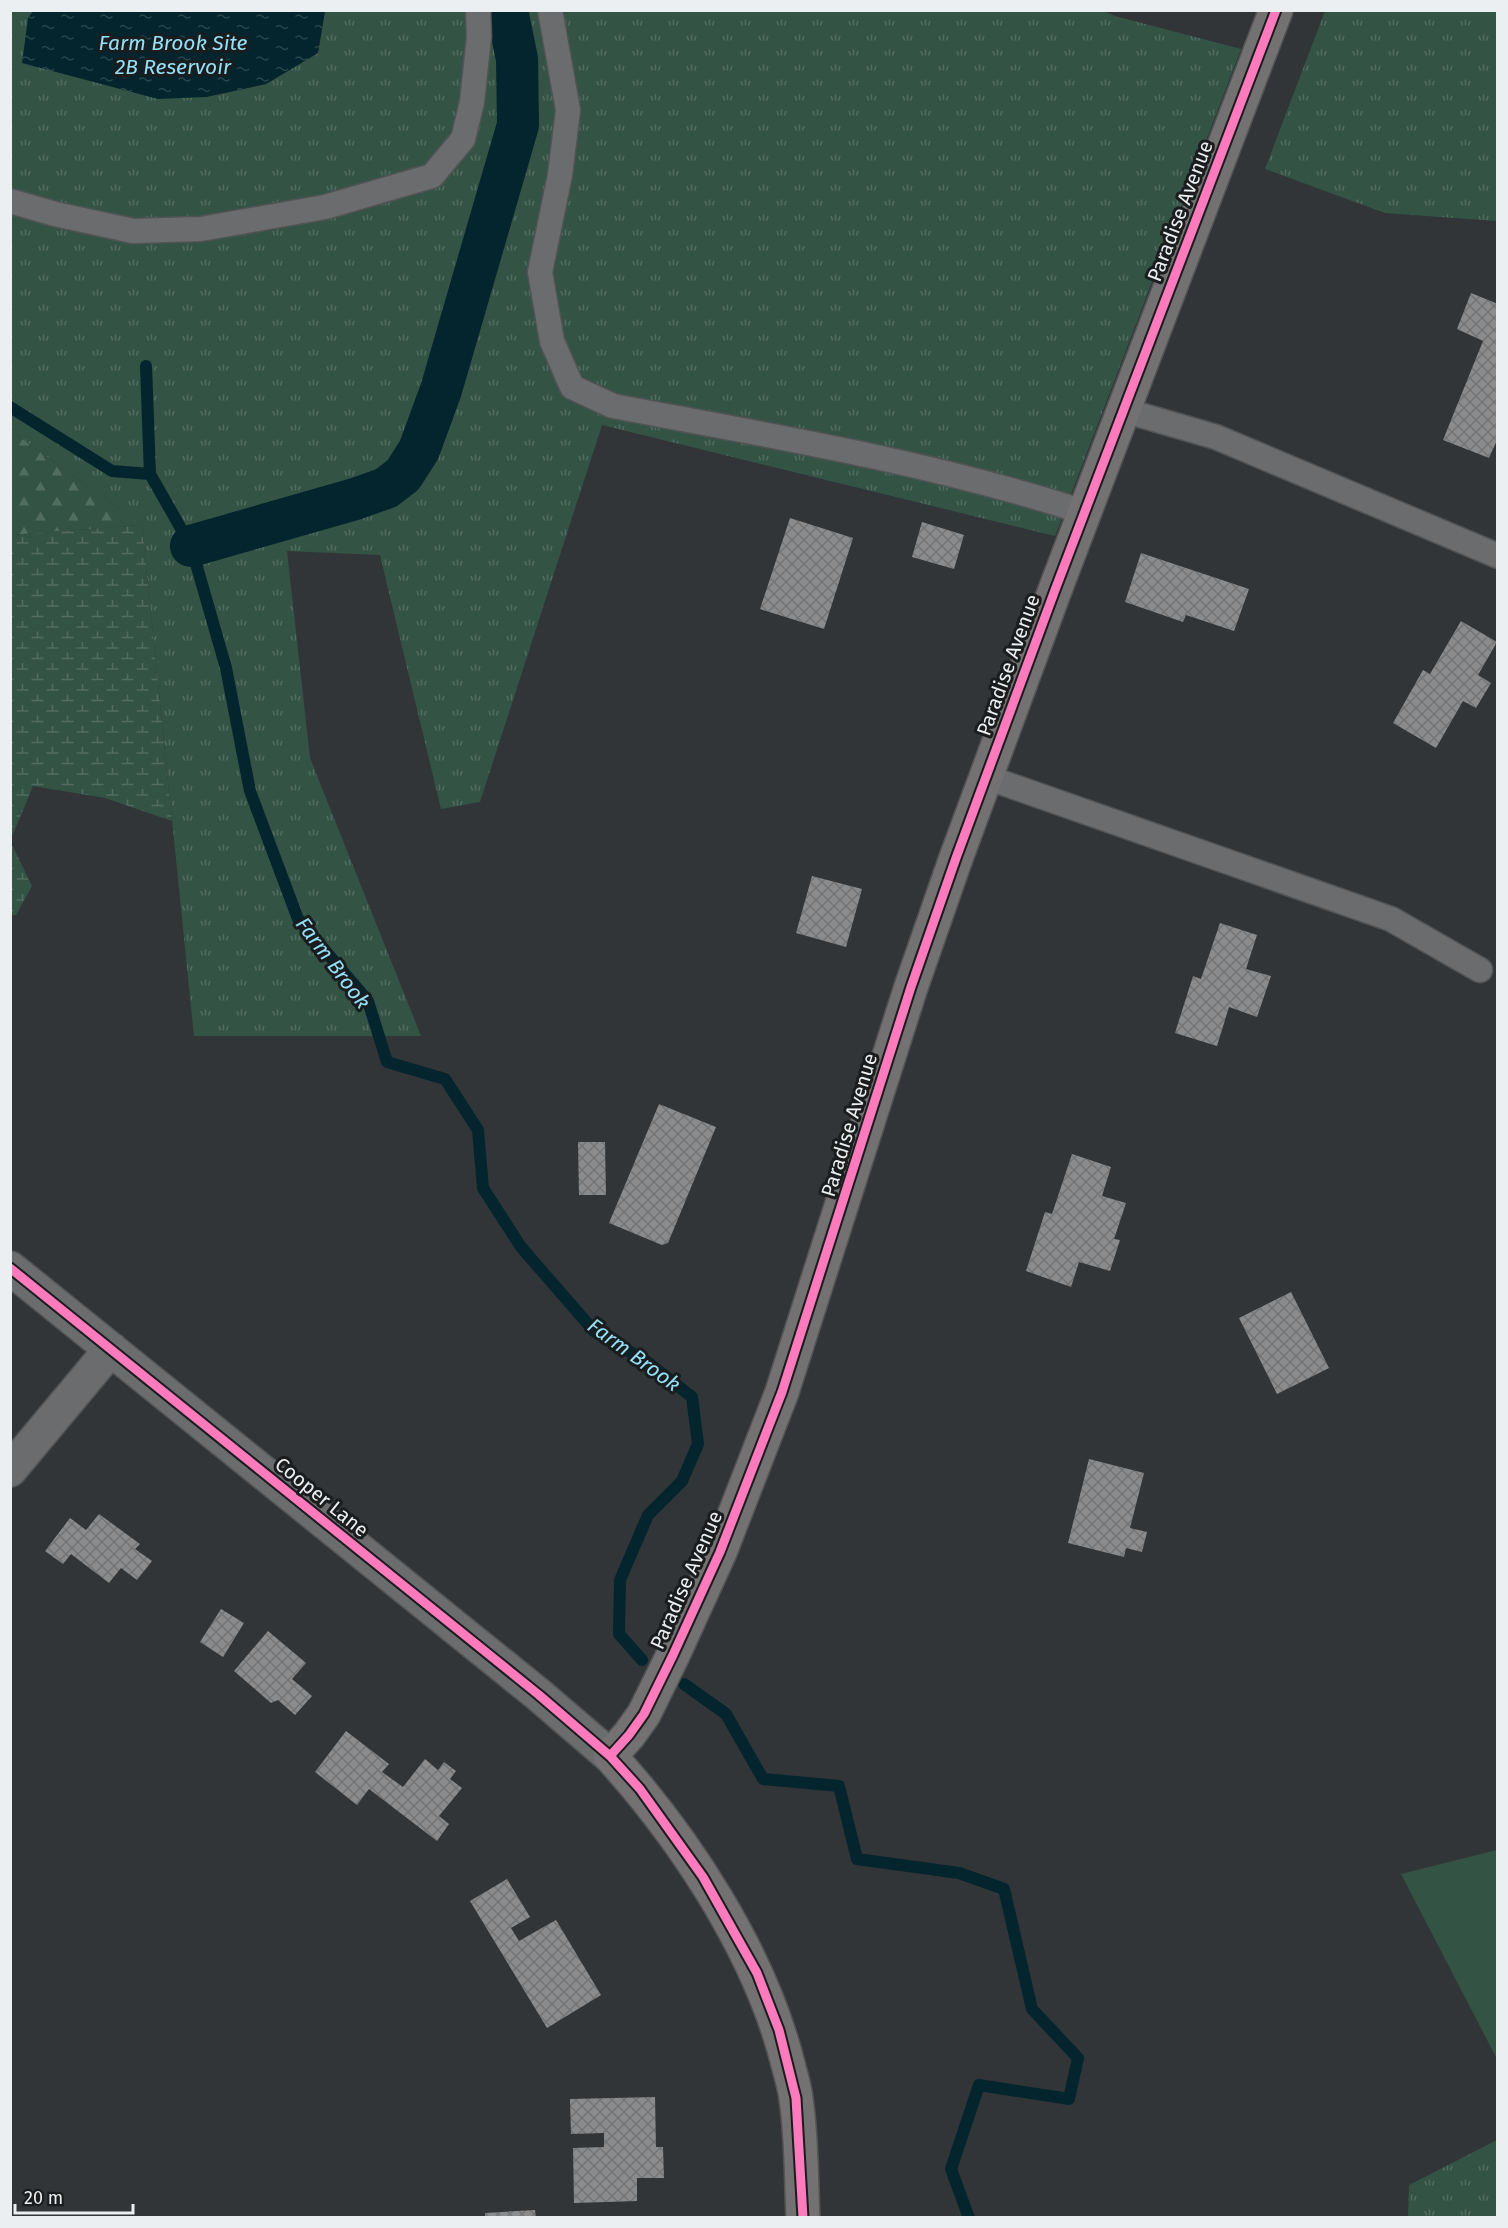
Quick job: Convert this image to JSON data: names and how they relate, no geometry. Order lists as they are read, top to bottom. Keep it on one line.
{"streets":{"street":["Paradise Avenue","Cooper Lane"]},"crossings":[["Paradise Avenue","Cooper Lane"]],"water":["Farm Brook Site 2B Reservoir","Farm Brook"],"scale_bar":"20 m"}
